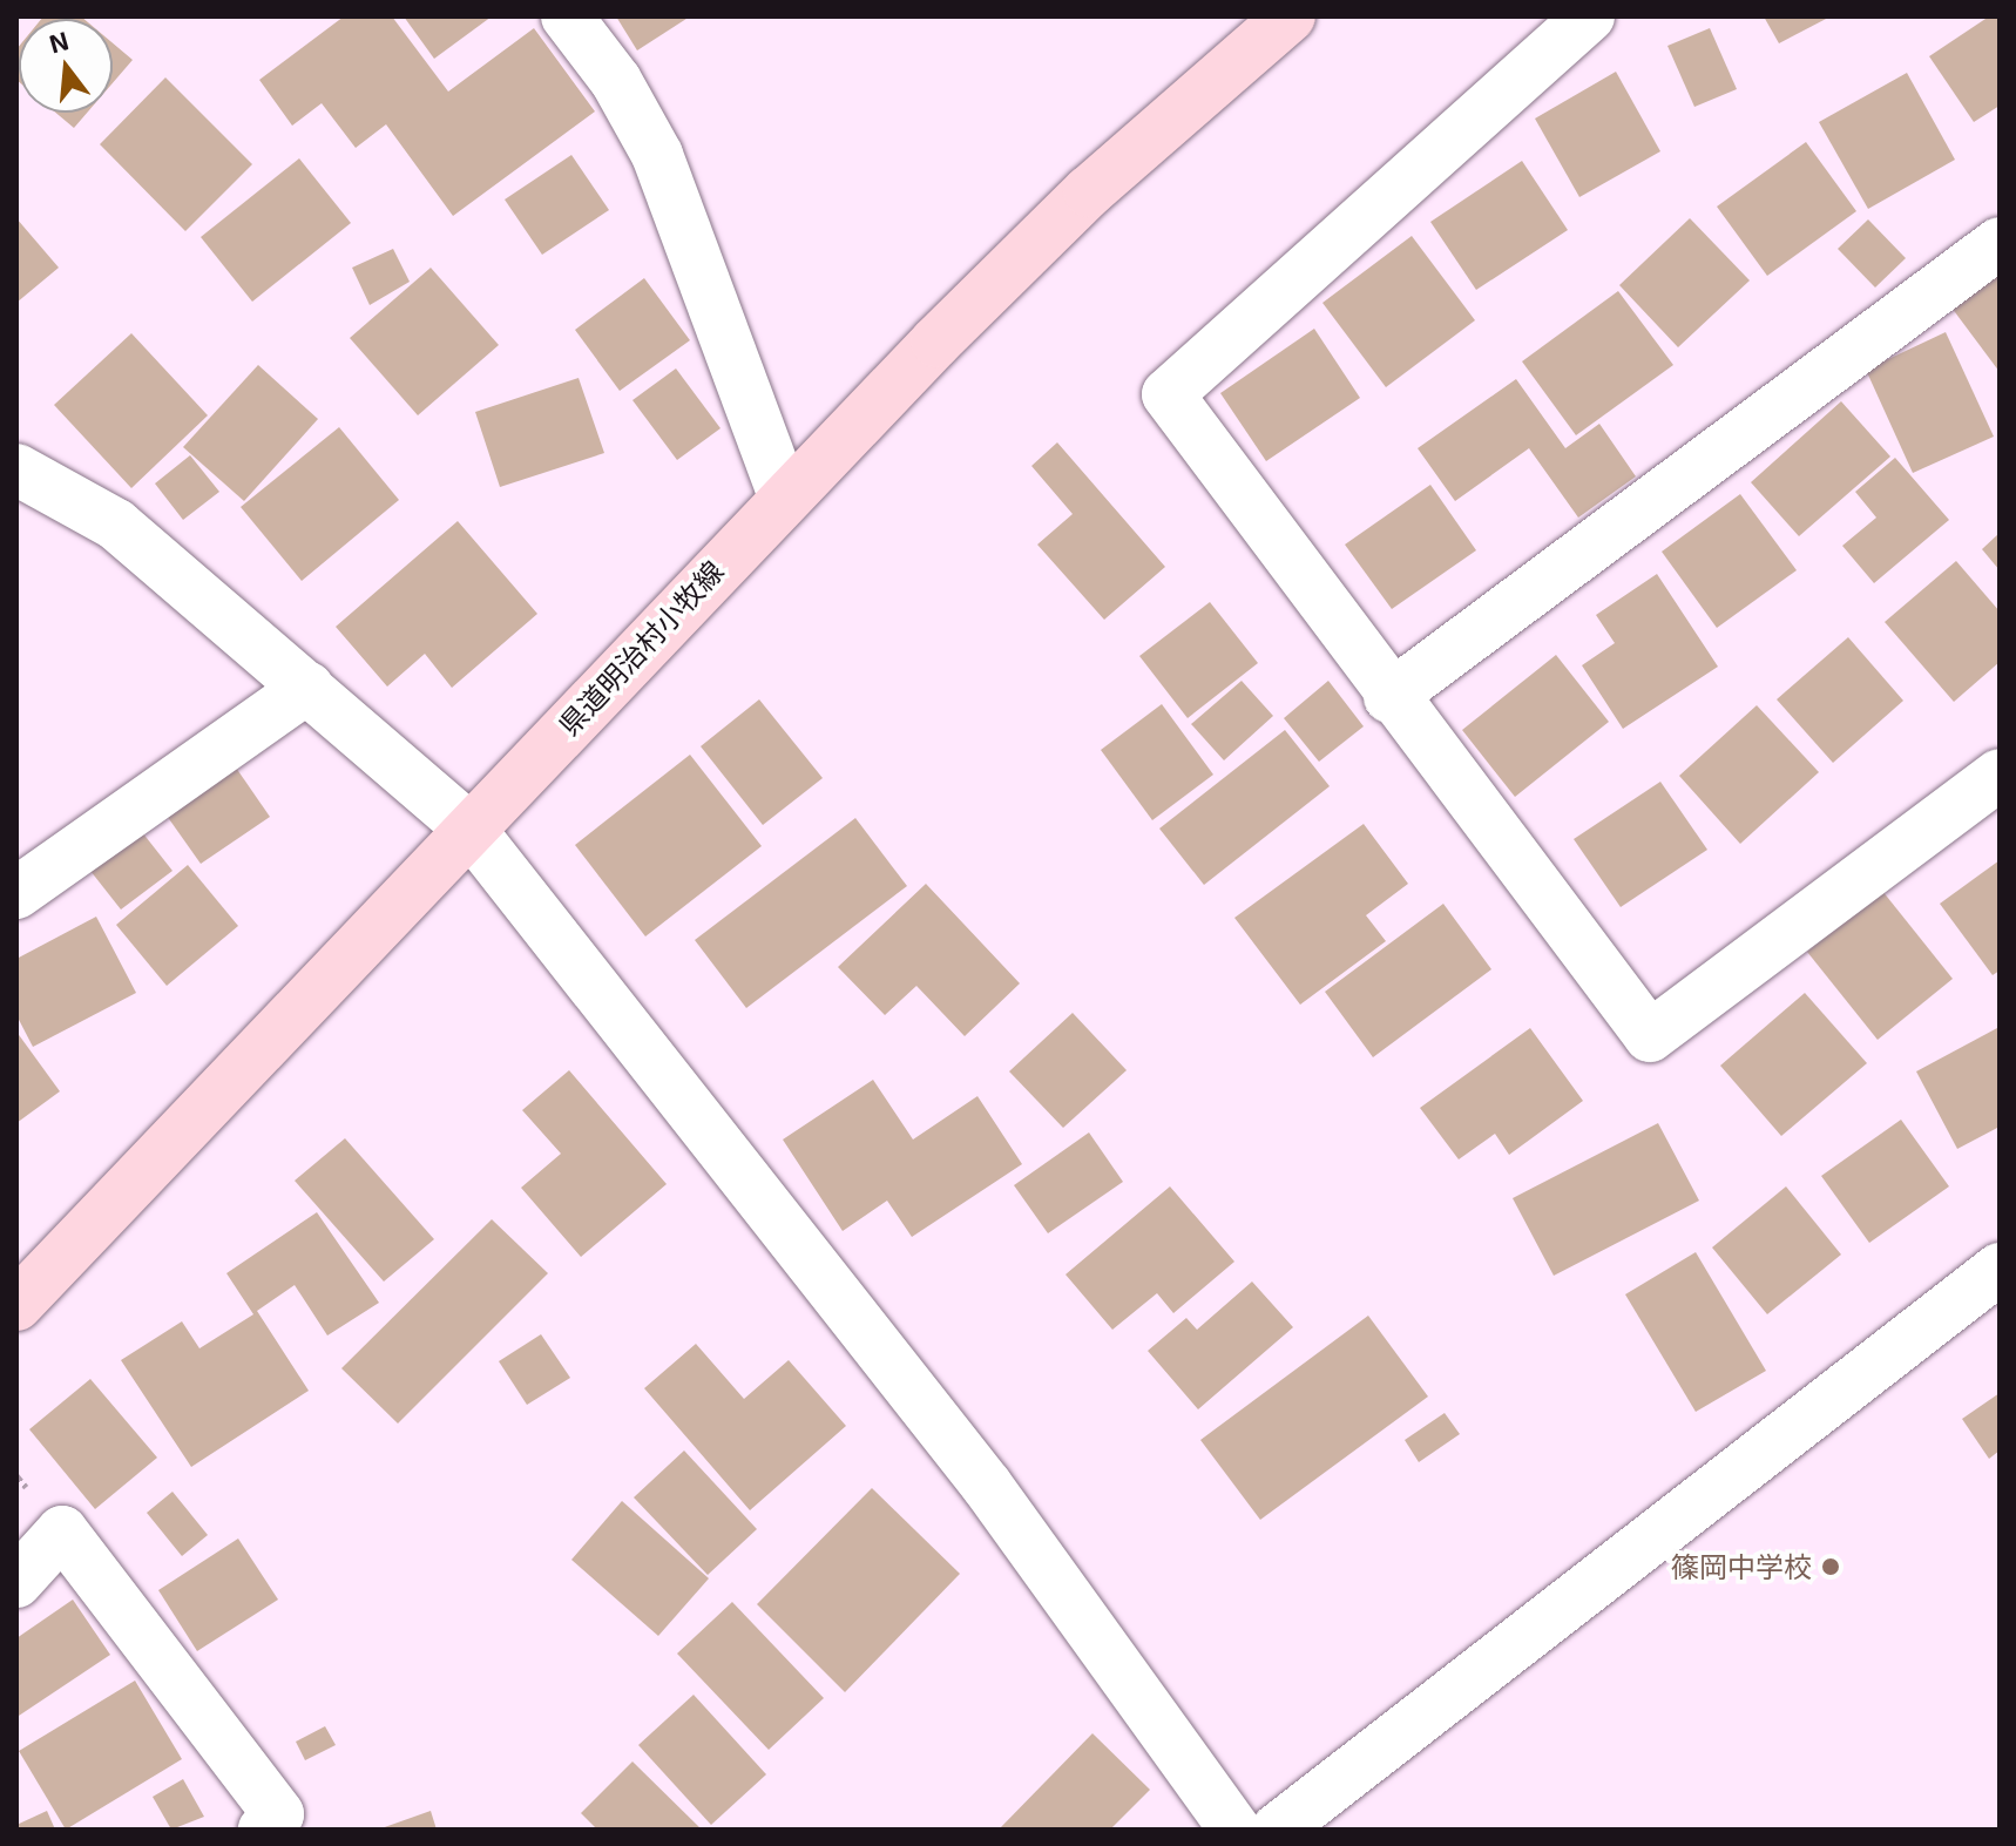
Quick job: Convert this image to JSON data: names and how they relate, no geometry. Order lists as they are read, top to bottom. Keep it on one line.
{"streets":{"main road":["県道明治村小牧線"]},"places":["篠岡中学校"],"north":"top"}
